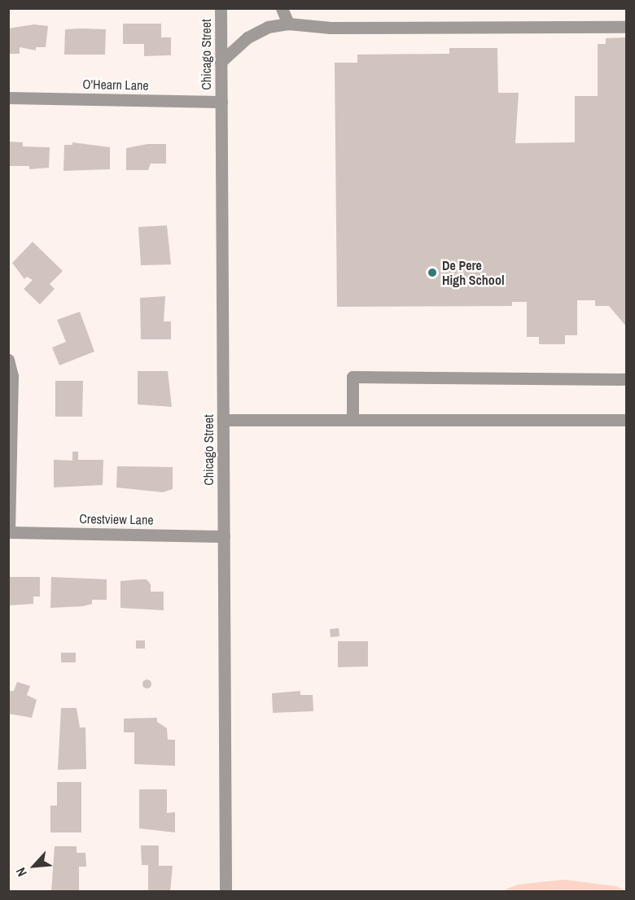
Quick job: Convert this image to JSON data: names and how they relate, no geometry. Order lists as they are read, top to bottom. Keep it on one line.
{"streets":{"street":["Chicago Street","O'Hearn Lane","Crestview Lane"]},"crossings":[["Chicago Street","O'Hearn Lane"],["Chicago Street","Crestview Lane"]],"places":["De Pere High School"],"north":"bottom left"}
